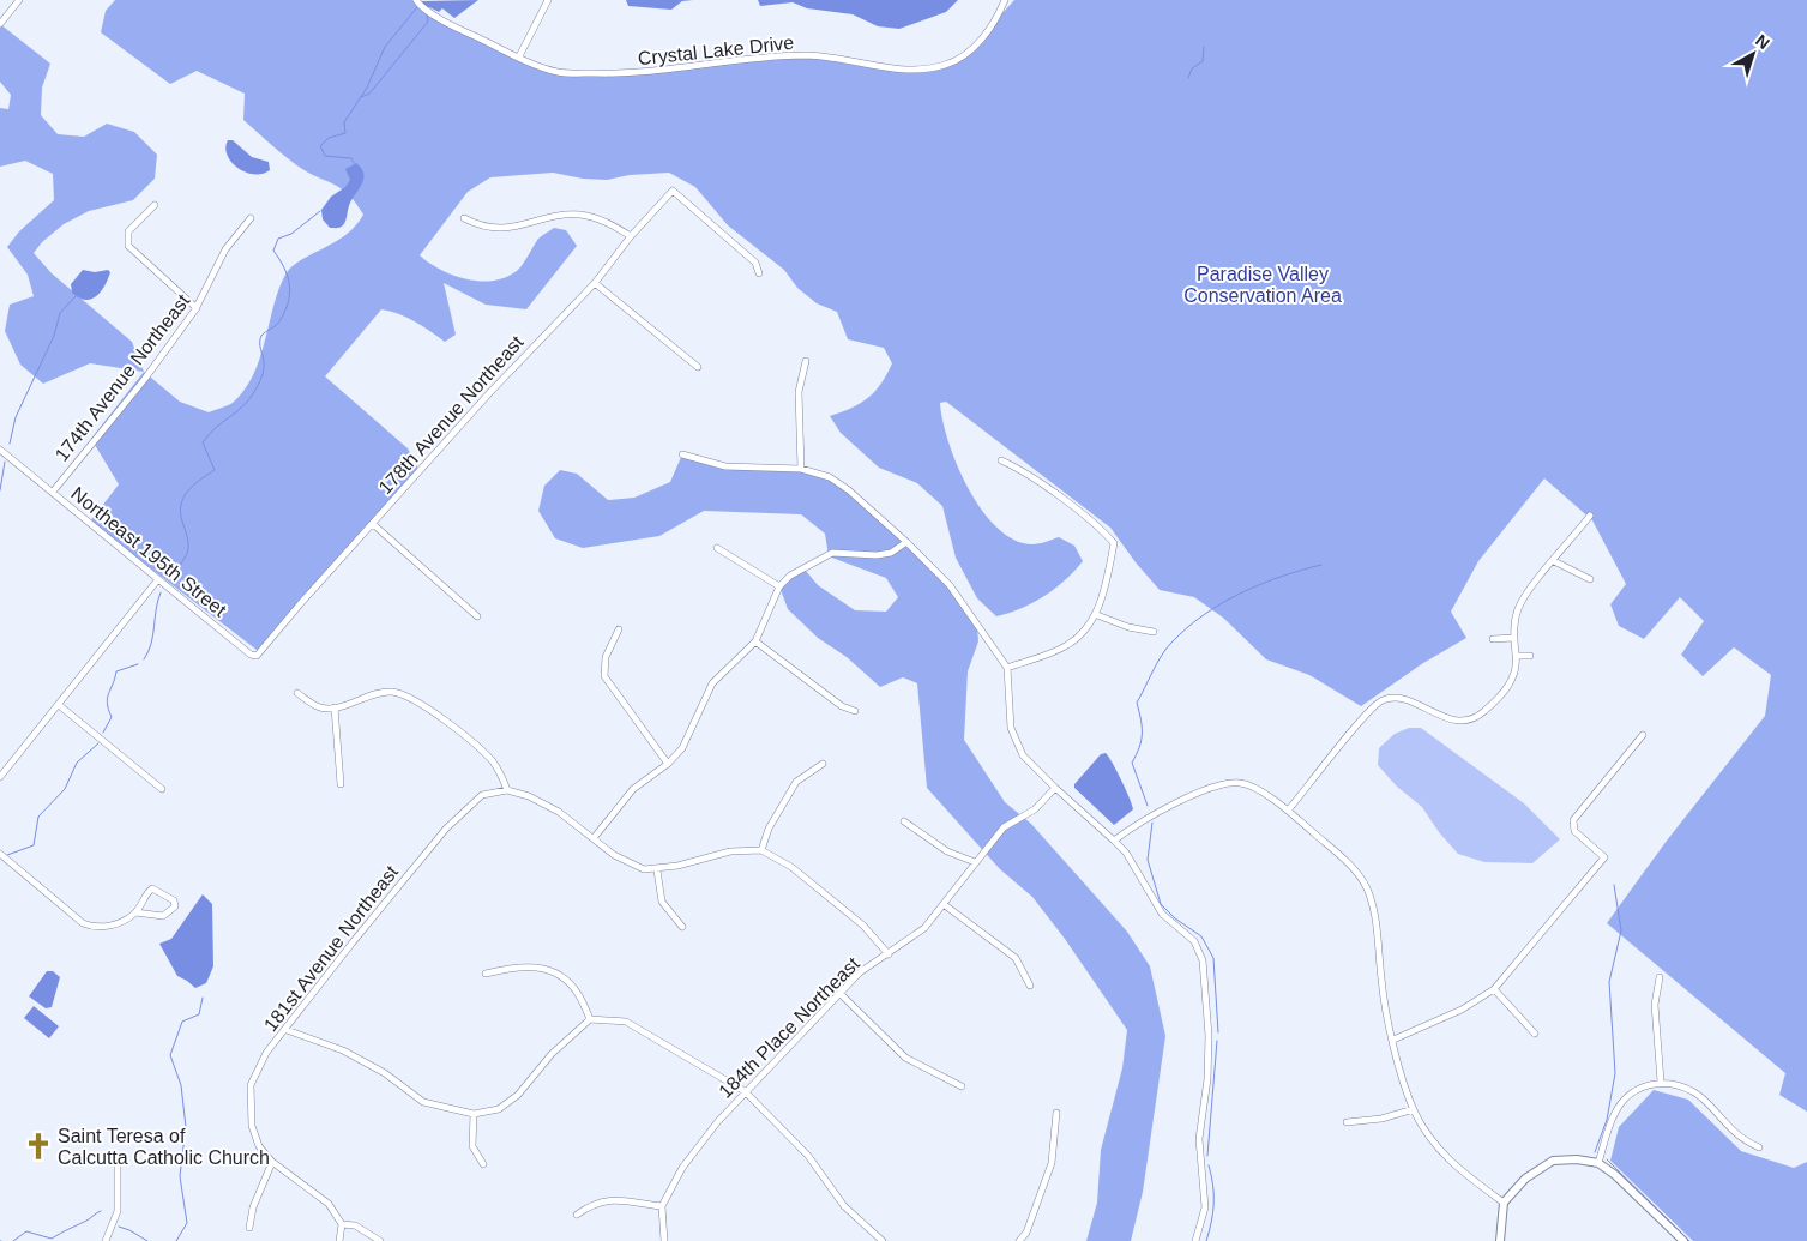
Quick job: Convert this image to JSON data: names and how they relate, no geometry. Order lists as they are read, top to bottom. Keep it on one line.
{"streets":{"street":["Crystal Lake Drive","174th Avenue Northeast","178th Avenue Northeast","Northeast 195th Street","181st Avenue Northeast","184th Place Northeast"]},"crossings":[["174th Avenue Northeast","Northeast 195th Street"],["178th Avenue Northeast","Northeast 195th Street"]],"parks":["Paradise Valley Conservation Area"],"places":{"church":["Saint Teresa of Calcutta Catholic Church"]},"north":"top right"}
